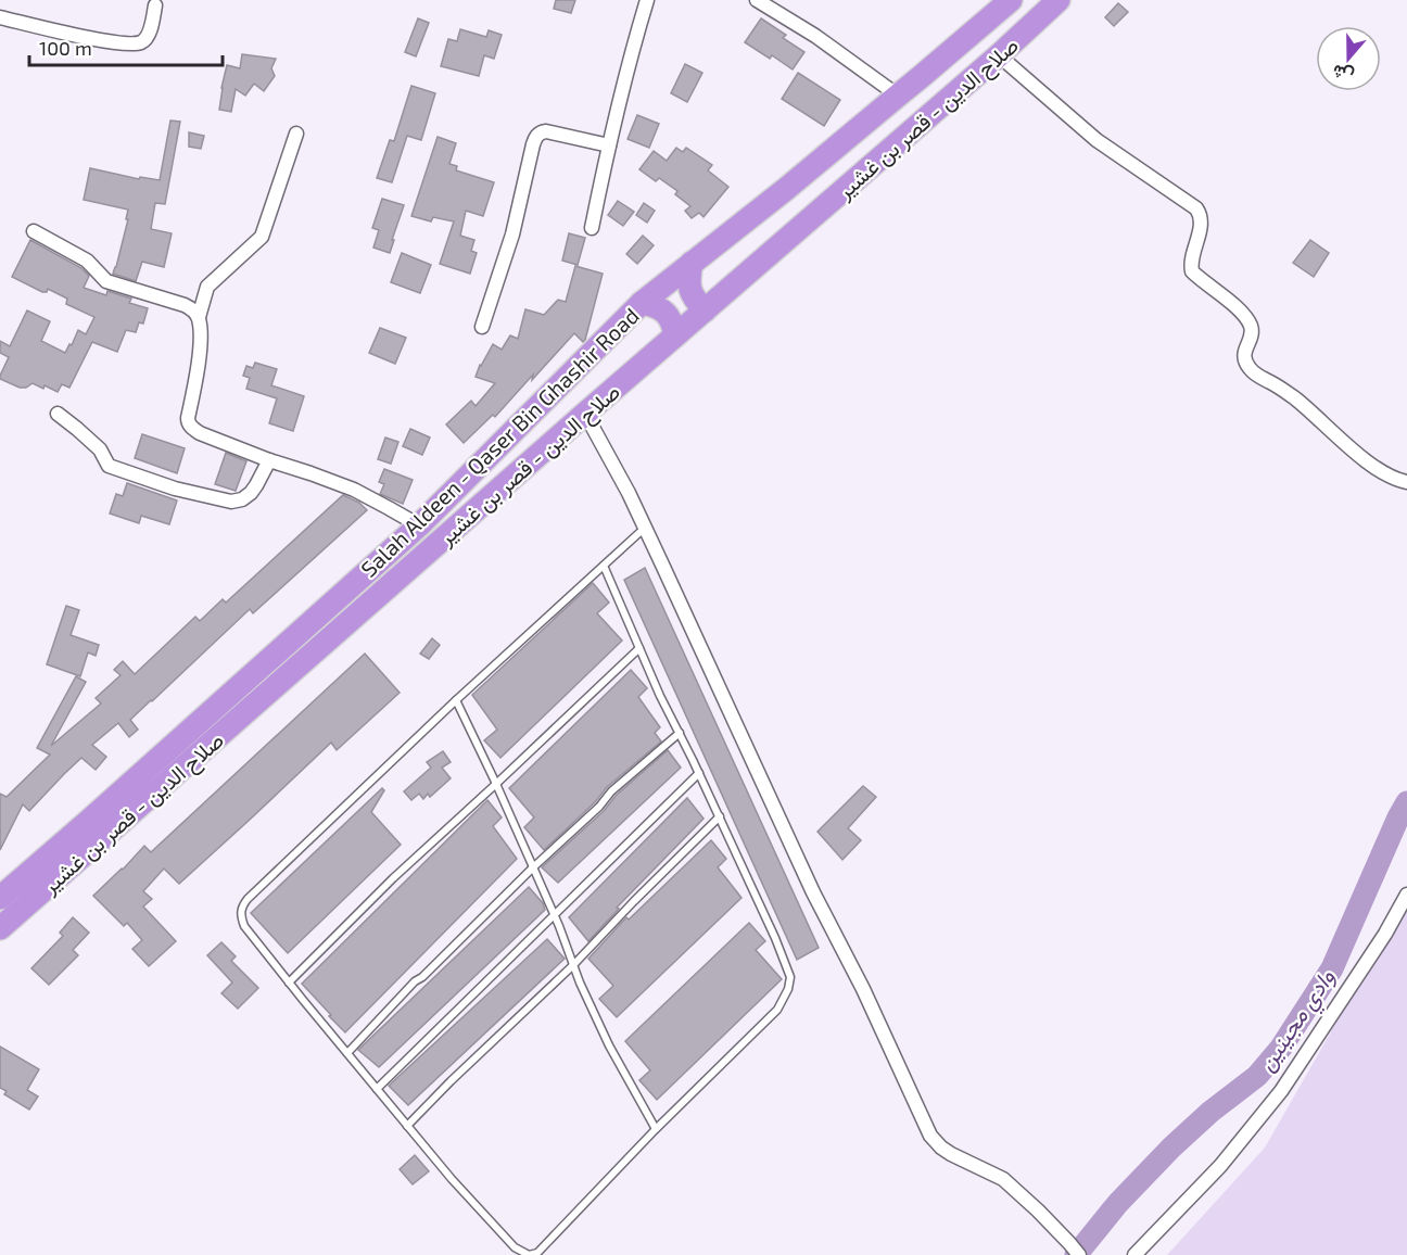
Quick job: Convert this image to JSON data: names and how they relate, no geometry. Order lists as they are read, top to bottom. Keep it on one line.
{"streets":{"highway":["صلاح الدين - قصر بن غشير","Salah Aldeen - Qaser Bin Ghashir Road"]},"water":["وادي مجينين"],"scale_bar":"100 m","north":"bottom"}
